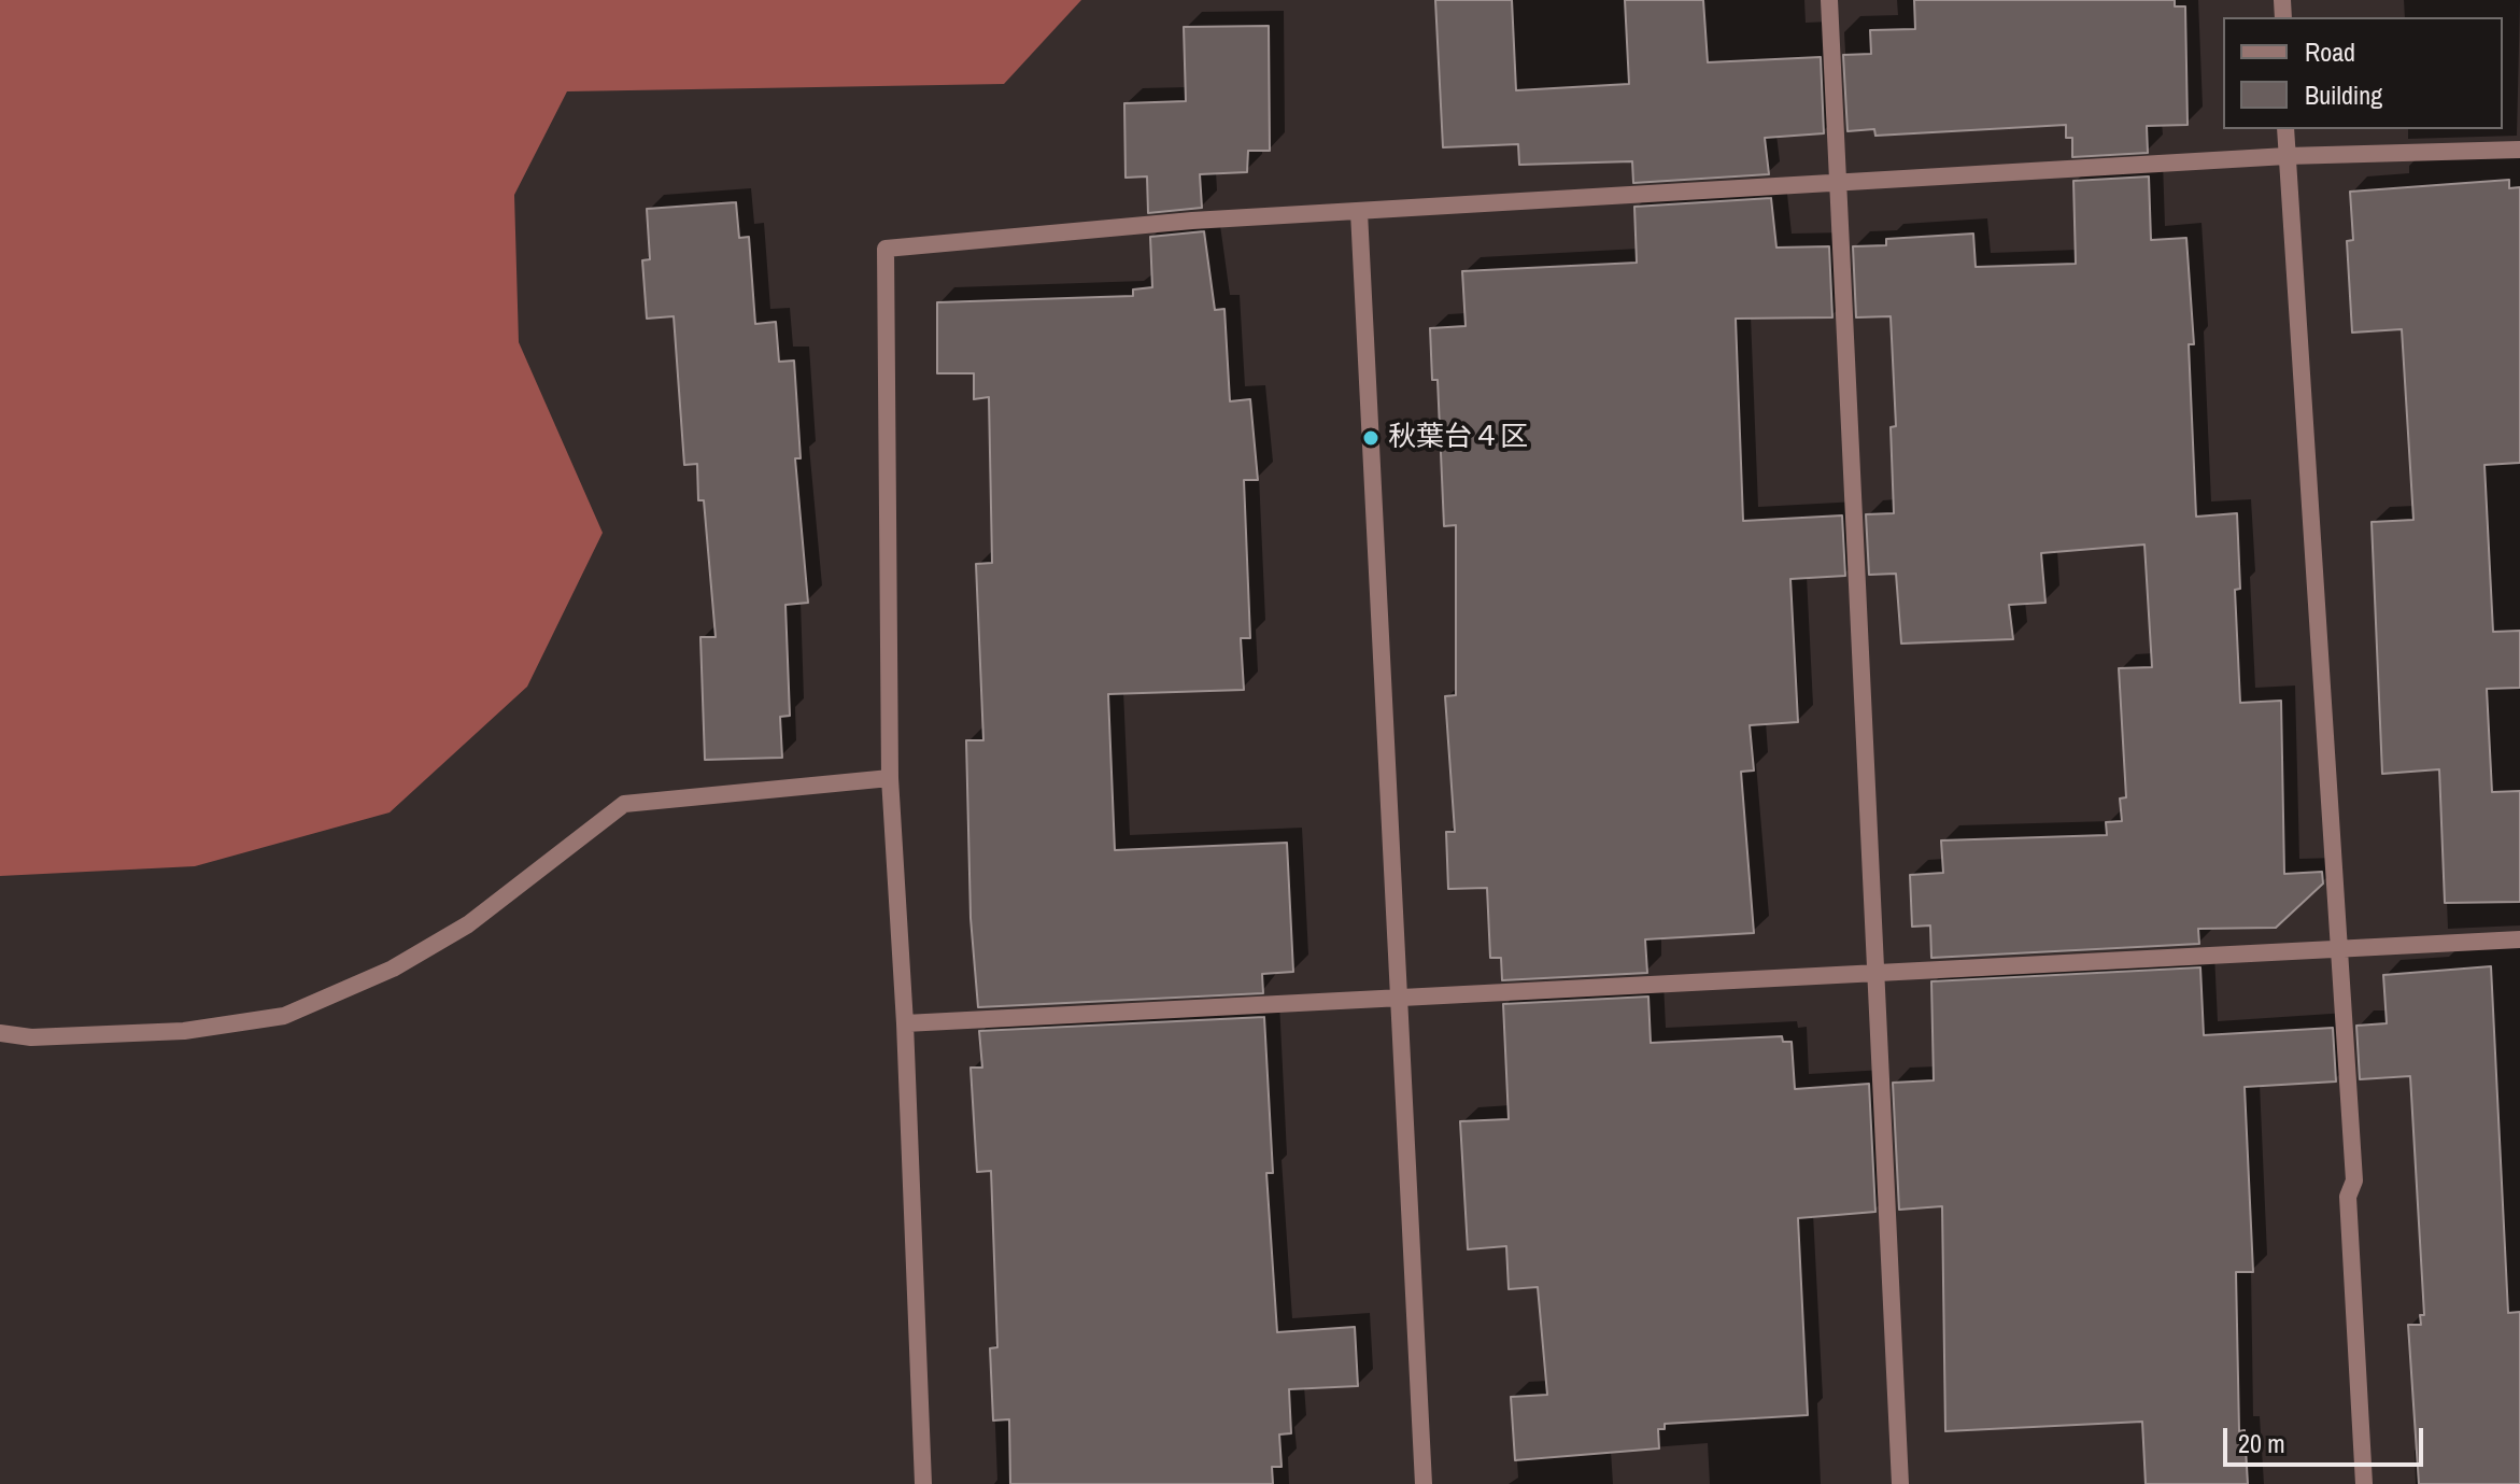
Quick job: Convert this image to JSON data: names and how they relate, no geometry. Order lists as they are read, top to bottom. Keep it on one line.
{"places":["秋葉台４区"],"legend":["Road","Building"],"scale_bar":"20 m"}
